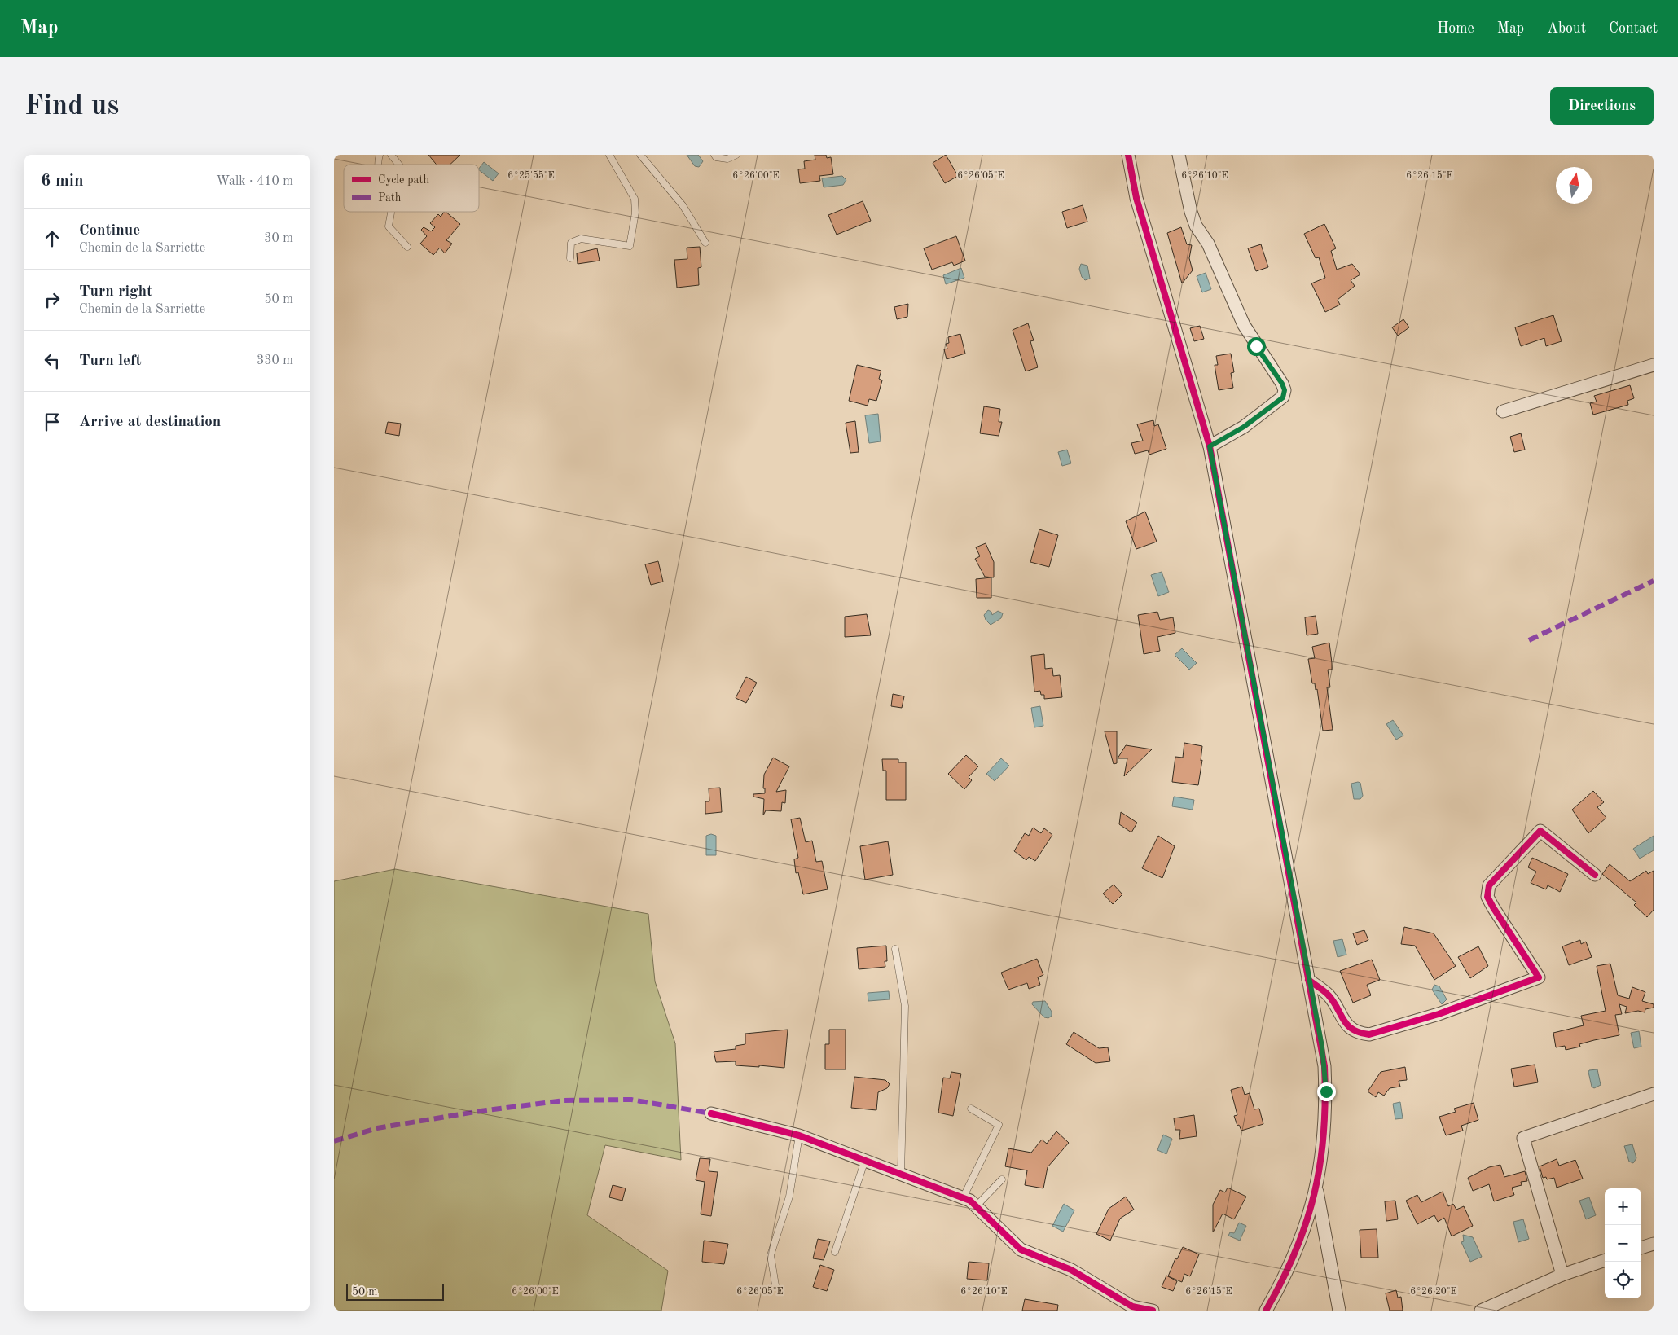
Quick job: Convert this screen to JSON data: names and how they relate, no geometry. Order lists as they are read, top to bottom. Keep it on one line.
{"legend":["Cycle path","Path"],"scale_bar":"50 m","north":"top","page":{"header":"Map","nav":["Home","Map","About","Contact"],"buttons":"Directions","title":"Find us","heading":["6 min","Walk · 410 m"],"list":[["Continue","Chemin de la Sarriette","30 m"],["Turn right","Chemin de la Sarriette","50 m"],["Turn left","330 m"],"Arrive at destination"],"map_buttons":["+","−"],"scale":"50 m"},"coordinates":["6°25'55\"E","6°26'00\"E","6°26'05\"E","6°26'10\"E","6°26'15\"E","6°26'20\"E"]}
